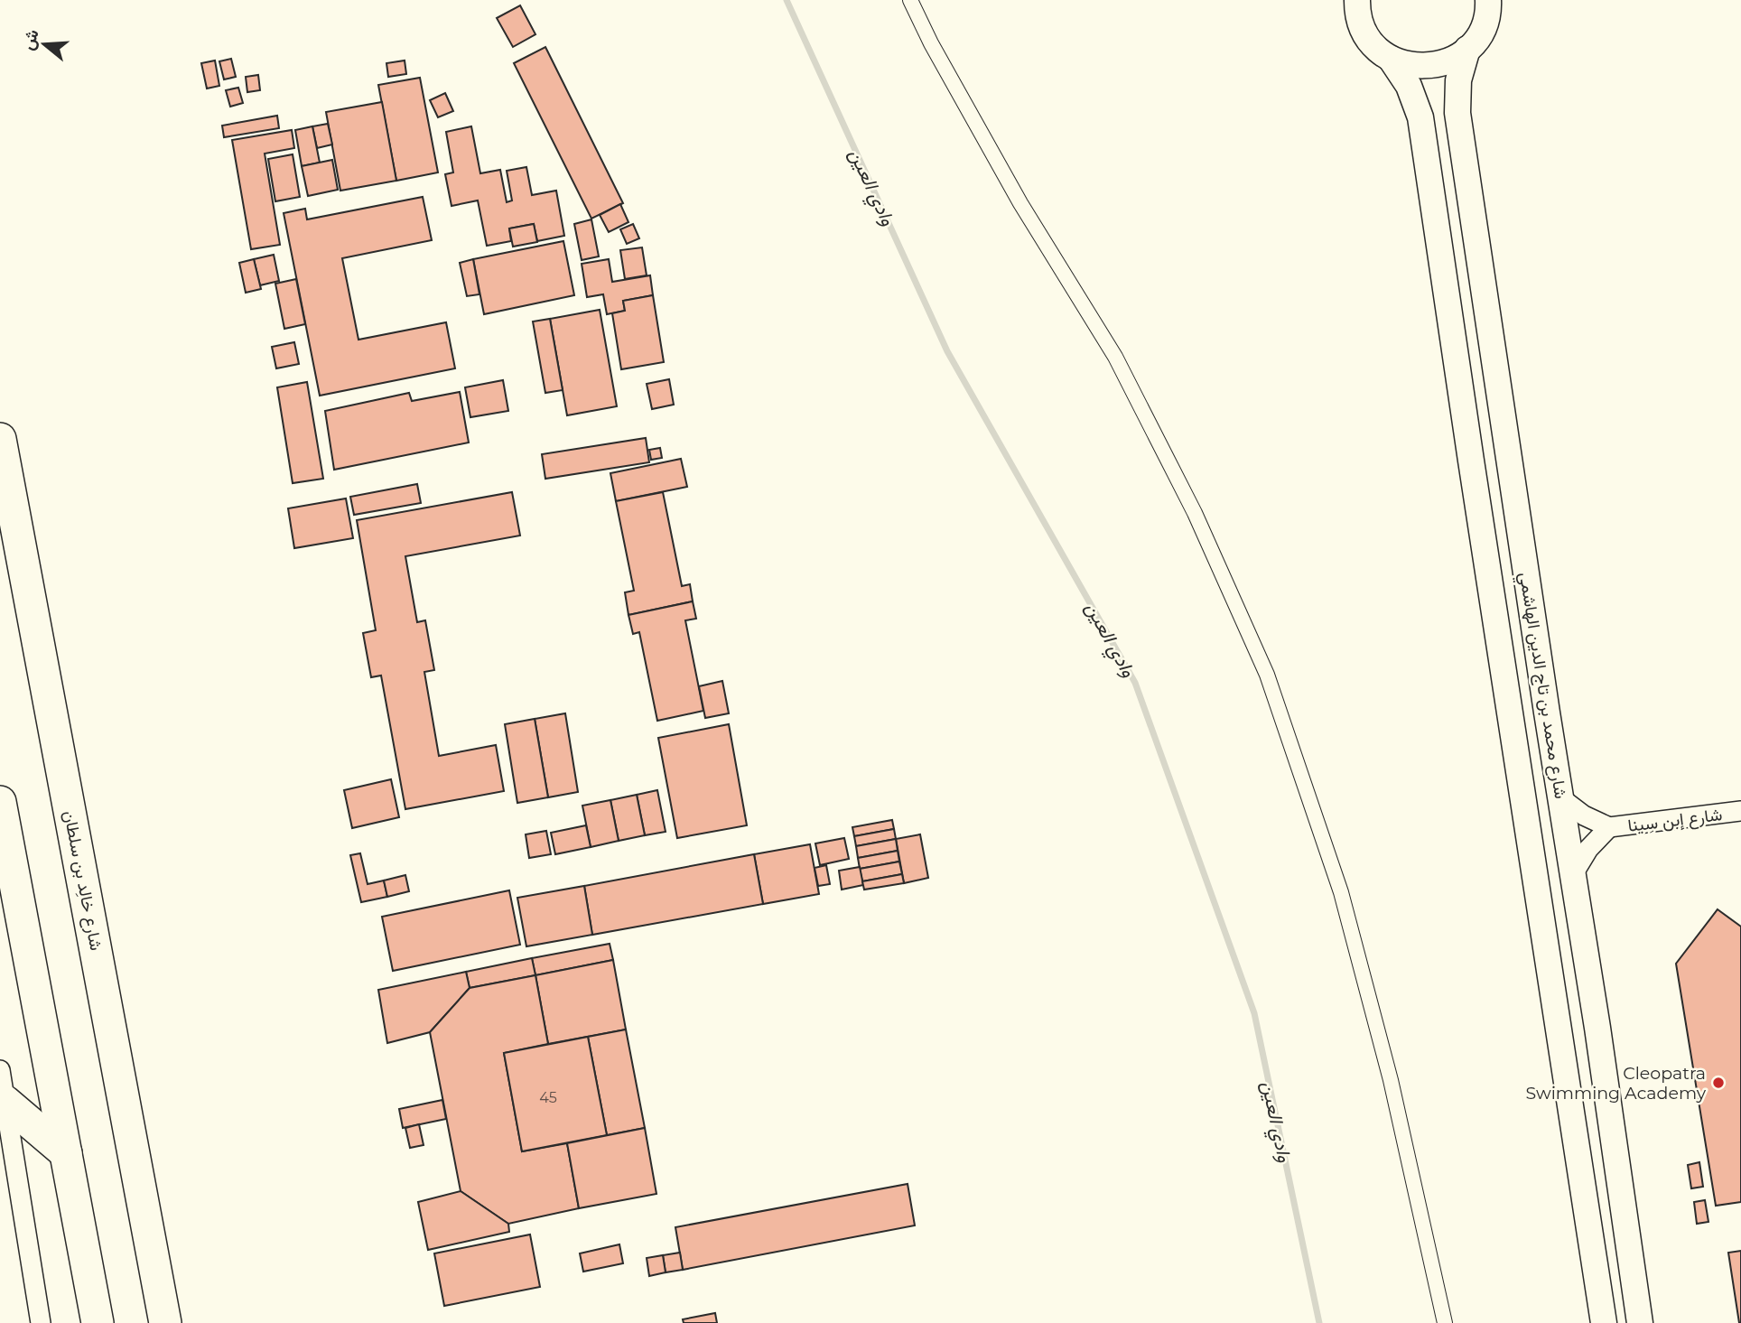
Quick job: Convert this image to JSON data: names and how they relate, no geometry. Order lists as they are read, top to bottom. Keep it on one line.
{"streets":{"main road":["شارع خالِد بن سلطان"],"street":["شارع محمد بن تاج الدين الهاشمي","شارع إبن سِينا"]},"crossings":[["شارع محمد بن تاج الدين الهاشمي","شارع إبن سِينا"]],"water":["وادي العين"],"places":["Cleopatra Swimming Academy"],"house_numbers":["45"],"north":"left"}
